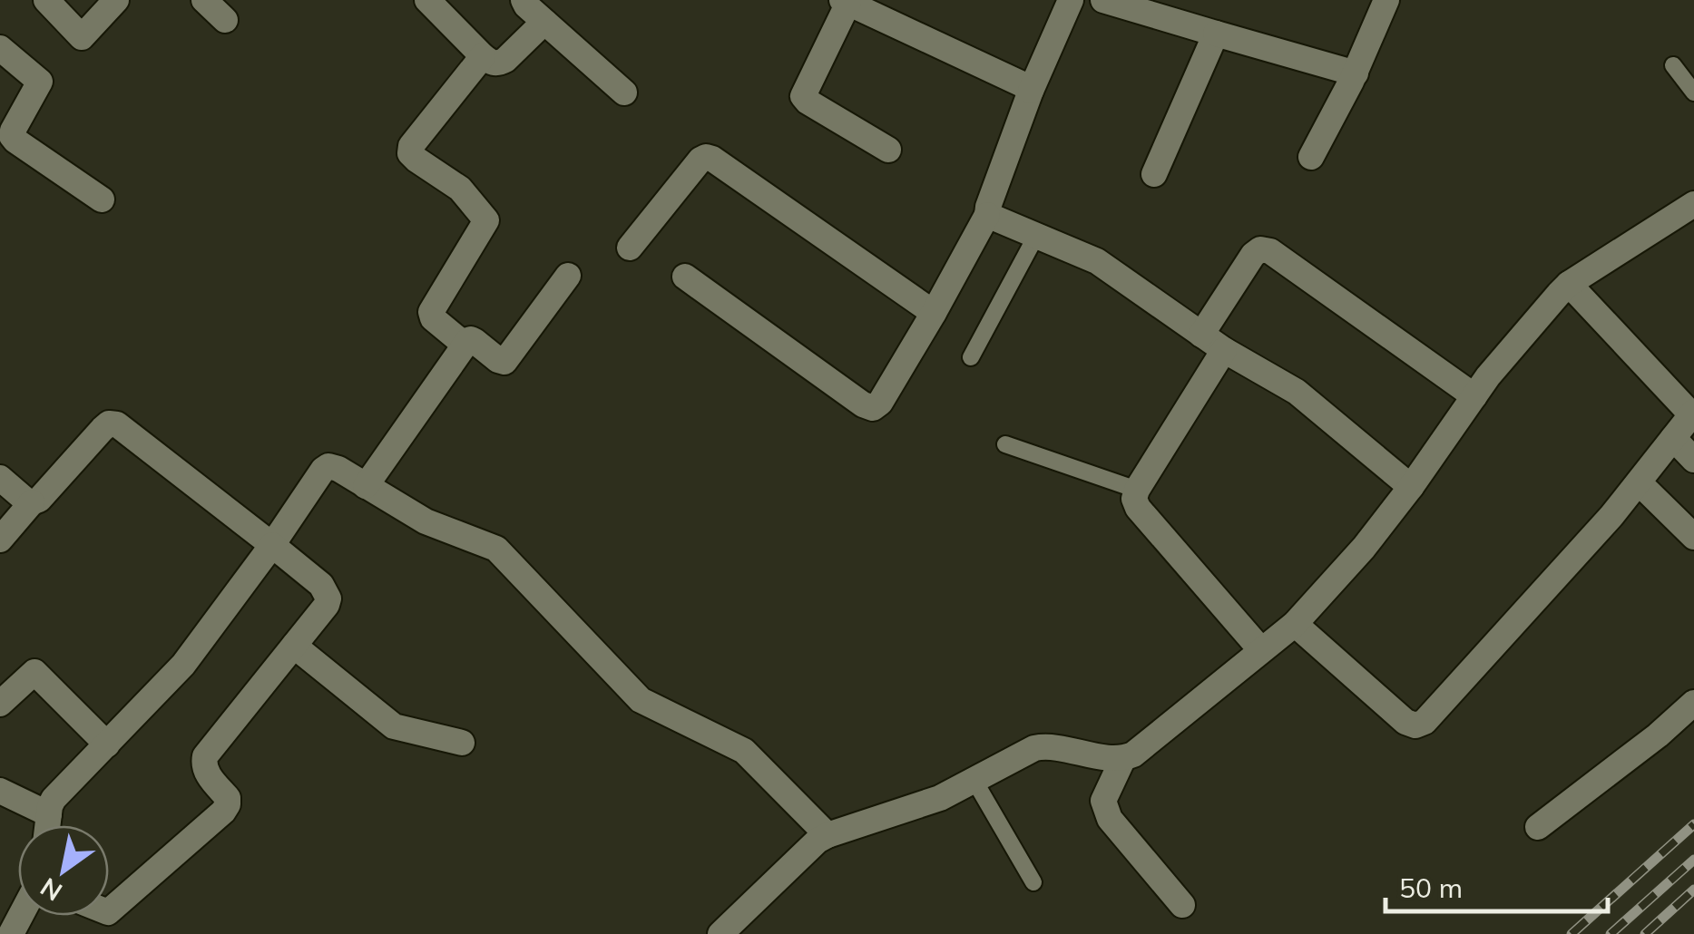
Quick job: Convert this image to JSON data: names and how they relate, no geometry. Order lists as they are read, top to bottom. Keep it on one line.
{"scale_bar":"50 m","north":"bottom left"}
